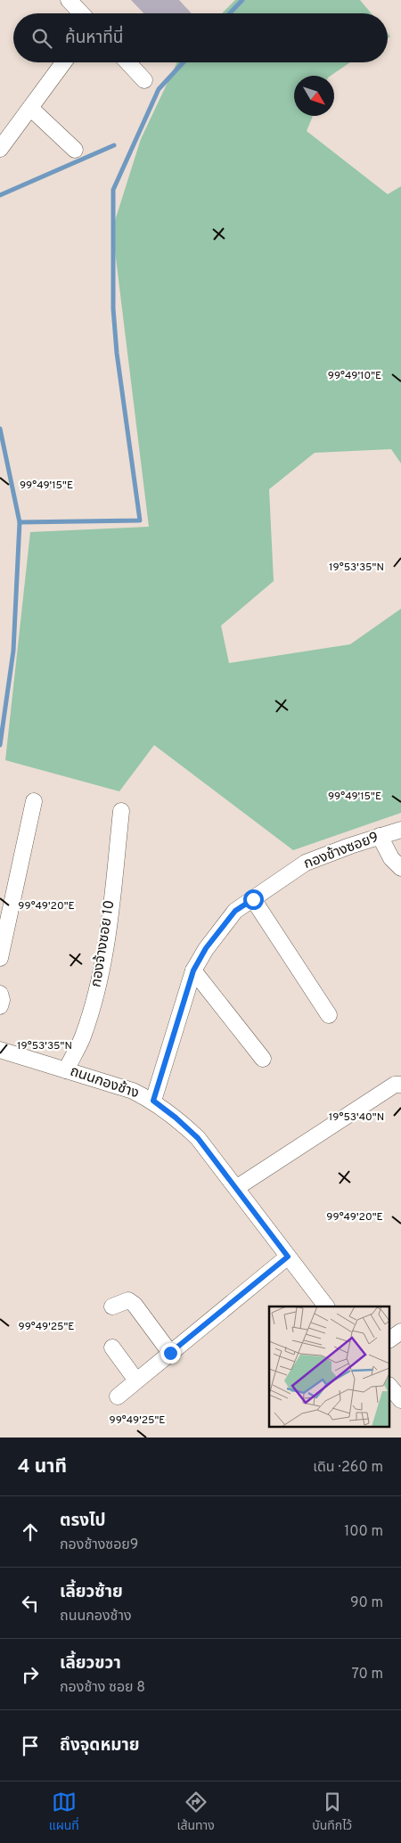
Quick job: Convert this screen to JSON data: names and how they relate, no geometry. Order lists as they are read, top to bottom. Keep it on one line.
{"streets":{"street":["กองช้างซอย9","กองจ้างซอย 10","ถนนกองช้าง"]},"crossings":[["กองช้างซอย9","ถนนกองช้าง"],["กองจ้างซอย 10","ถนนกองช้าง"]],"north":"bottom right","page":{"search":"ค้นหาที่นี่","heading":["4 นาที","เดิน · 260 m"],"list":[["ตรงไป","กองช้างซอย9","100 m"],["เลี้ยวซ้าย","ถนนกองช้าง","90 m"],["เลี้ยวขวา","กองช้าง ซอย 8","70 m"],"ถึงจุดหมาย"],"nav":["แผนที่","เส้นทาง","บันทึกไว้"]},"coordinates":["99°49'10\"E","99°49'15\"E","19°53'35\"N","99°49'20\"E","19°53'40\"N","99°49'25\"E"]}
